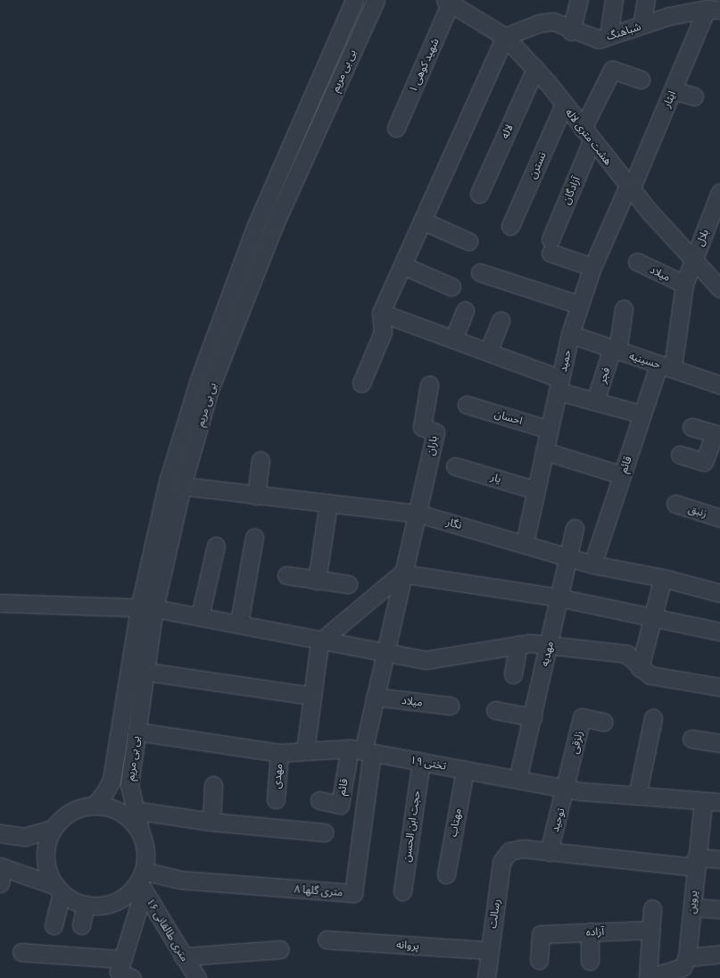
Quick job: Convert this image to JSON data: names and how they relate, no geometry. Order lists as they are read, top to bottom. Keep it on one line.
{"streets":{"street":["شباهنگ","شهید کوهی ۱","بی بی مریم","ایثار","لاله","هشت متری لاله","نسترن","آزادگان","بلال","میلاد","حسینیه","حمید","فجر","احسان","باران","قائم","یار","زنبق","نگار","مهدیه","زلزقی","تختی ۱۹","مهدی","توحید","مهتاب","حجت ابن الحسن","۸ متری گلها","پروین","رسالت","۱۶ متری طالقانی","آزاده","پروانه"]},"crossings":[["شباهنگ","ایثار"],["شباهنگ","هشت متری لاله"],["شهید کوهی ۱","هشت متری لاله"],["بی بی مریم","نگار"],["بی بی مریم","تختی ۱۹"],["بی بی مریم","۸ متری گلها"],["بی بی مریم","۱۶ متری طالقانی"],["ایثار","هشت متری لاله"],["ایثار","حمید"],["لاله","هشت متری لاله"],["هشت متری لاله","نسترن"],["هشت متری لاله","آزادگان"],["هشت متری لاله","بلال"],["هشت متری لاله","حمید"],["آزادگان","حمید"],["بلال","میلاد"],["بلال","قائم"],["میلاد","قائم"],["حسینیه","حمید"],["حسینیه","فجر"],["حسینیه","قائم"],["حمید","احسان"],["حمید","یار"],["حمید","نگار"],["باران","نگار"],["قائم","نگار"],["قائم","تختی ۱۹"],["قائم","۸ متری گلها"],["نگار","مهدیه"],["مهدیه","تختی ۱۹"],["زلزقی","تختی ۱۹"],["زلزقی","توحید"],["تختی ۱۹","مهدی"],["تختی ۱۹","توحید"],["تختی ۱۹","مهتاب"],["تختی ۱۹","حجت ابن الحسن"],["تختی ۱۹","۸ متری گلها"],["تختی ۱۹","پروین"],["توحید","رسالت"],["۸ متری گلها","۱۶ متری طالقانی"],["رسالت","پروانه"]]}
